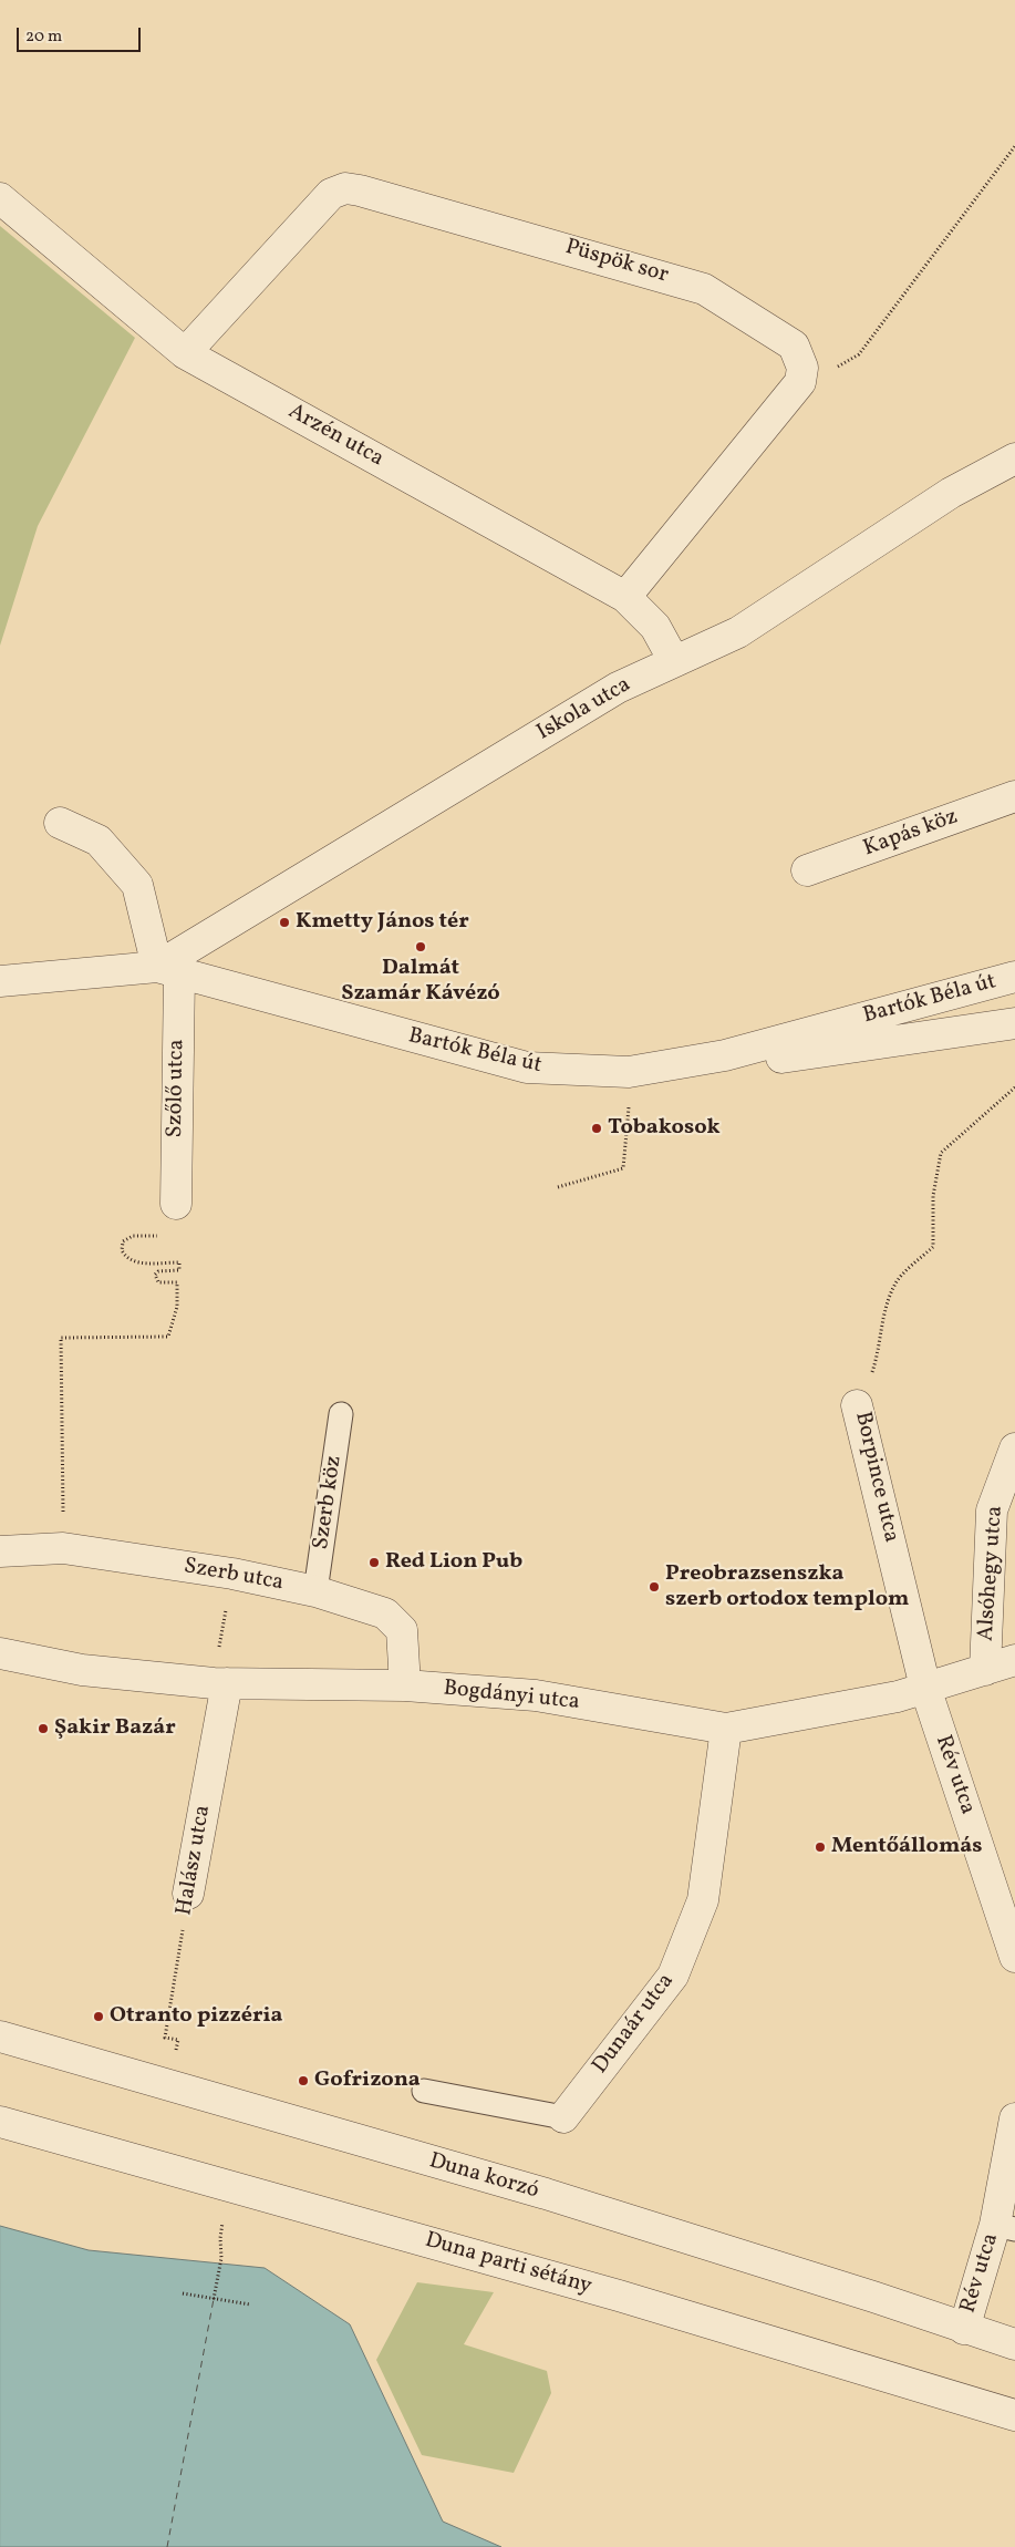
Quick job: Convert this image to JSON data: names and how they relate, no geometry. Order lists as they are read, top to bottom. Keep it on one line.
{"streets":{"street":["Püspök sor","Arzén utca","Iskola utca","Kapás köz","Bartók Béla út","Szőlő utca","Borpince utca","Alsóhegy utca","Szerb utca","Bogdányi utca","Rév utca","Halász utca","Dunaár utca","Duna korzó","Duna parti sétány"],"lane":["Szerb köz"]},"crossings":[["Püspök sor","Arzén utca"],["Arzén utca","Iskola utca"],["Iskola utca","Bartók Béla út"],["Iskola utca","Szőlő utca"],["Bartók Béla út","Szőlő utca"],["Borpince utca","Bogdányi utca"],["Borpince utca","Rév utca"],["Szerb köz","Szerb utca"],["Alsóhegy utca","Bogdányi utca"],["Szerb utca","Bogdányi utca"],["Bogdányi utca","Rév utca"],["Bogdányi utca","Halász utca"],["Bogdányi utca","Dunaár utca"],["Rév utca","Duna korzó"]],"places":["Kmetty János tér","Dalmát Szamár Kávézó","Tobakosok","Red Lion Pub","Preobrazsenszka szerb ortodox templom","Şakir Bazár","Mentőállomás","Otranto pizzéria","Gofrizona"],"scale_bar":"20 m"}
